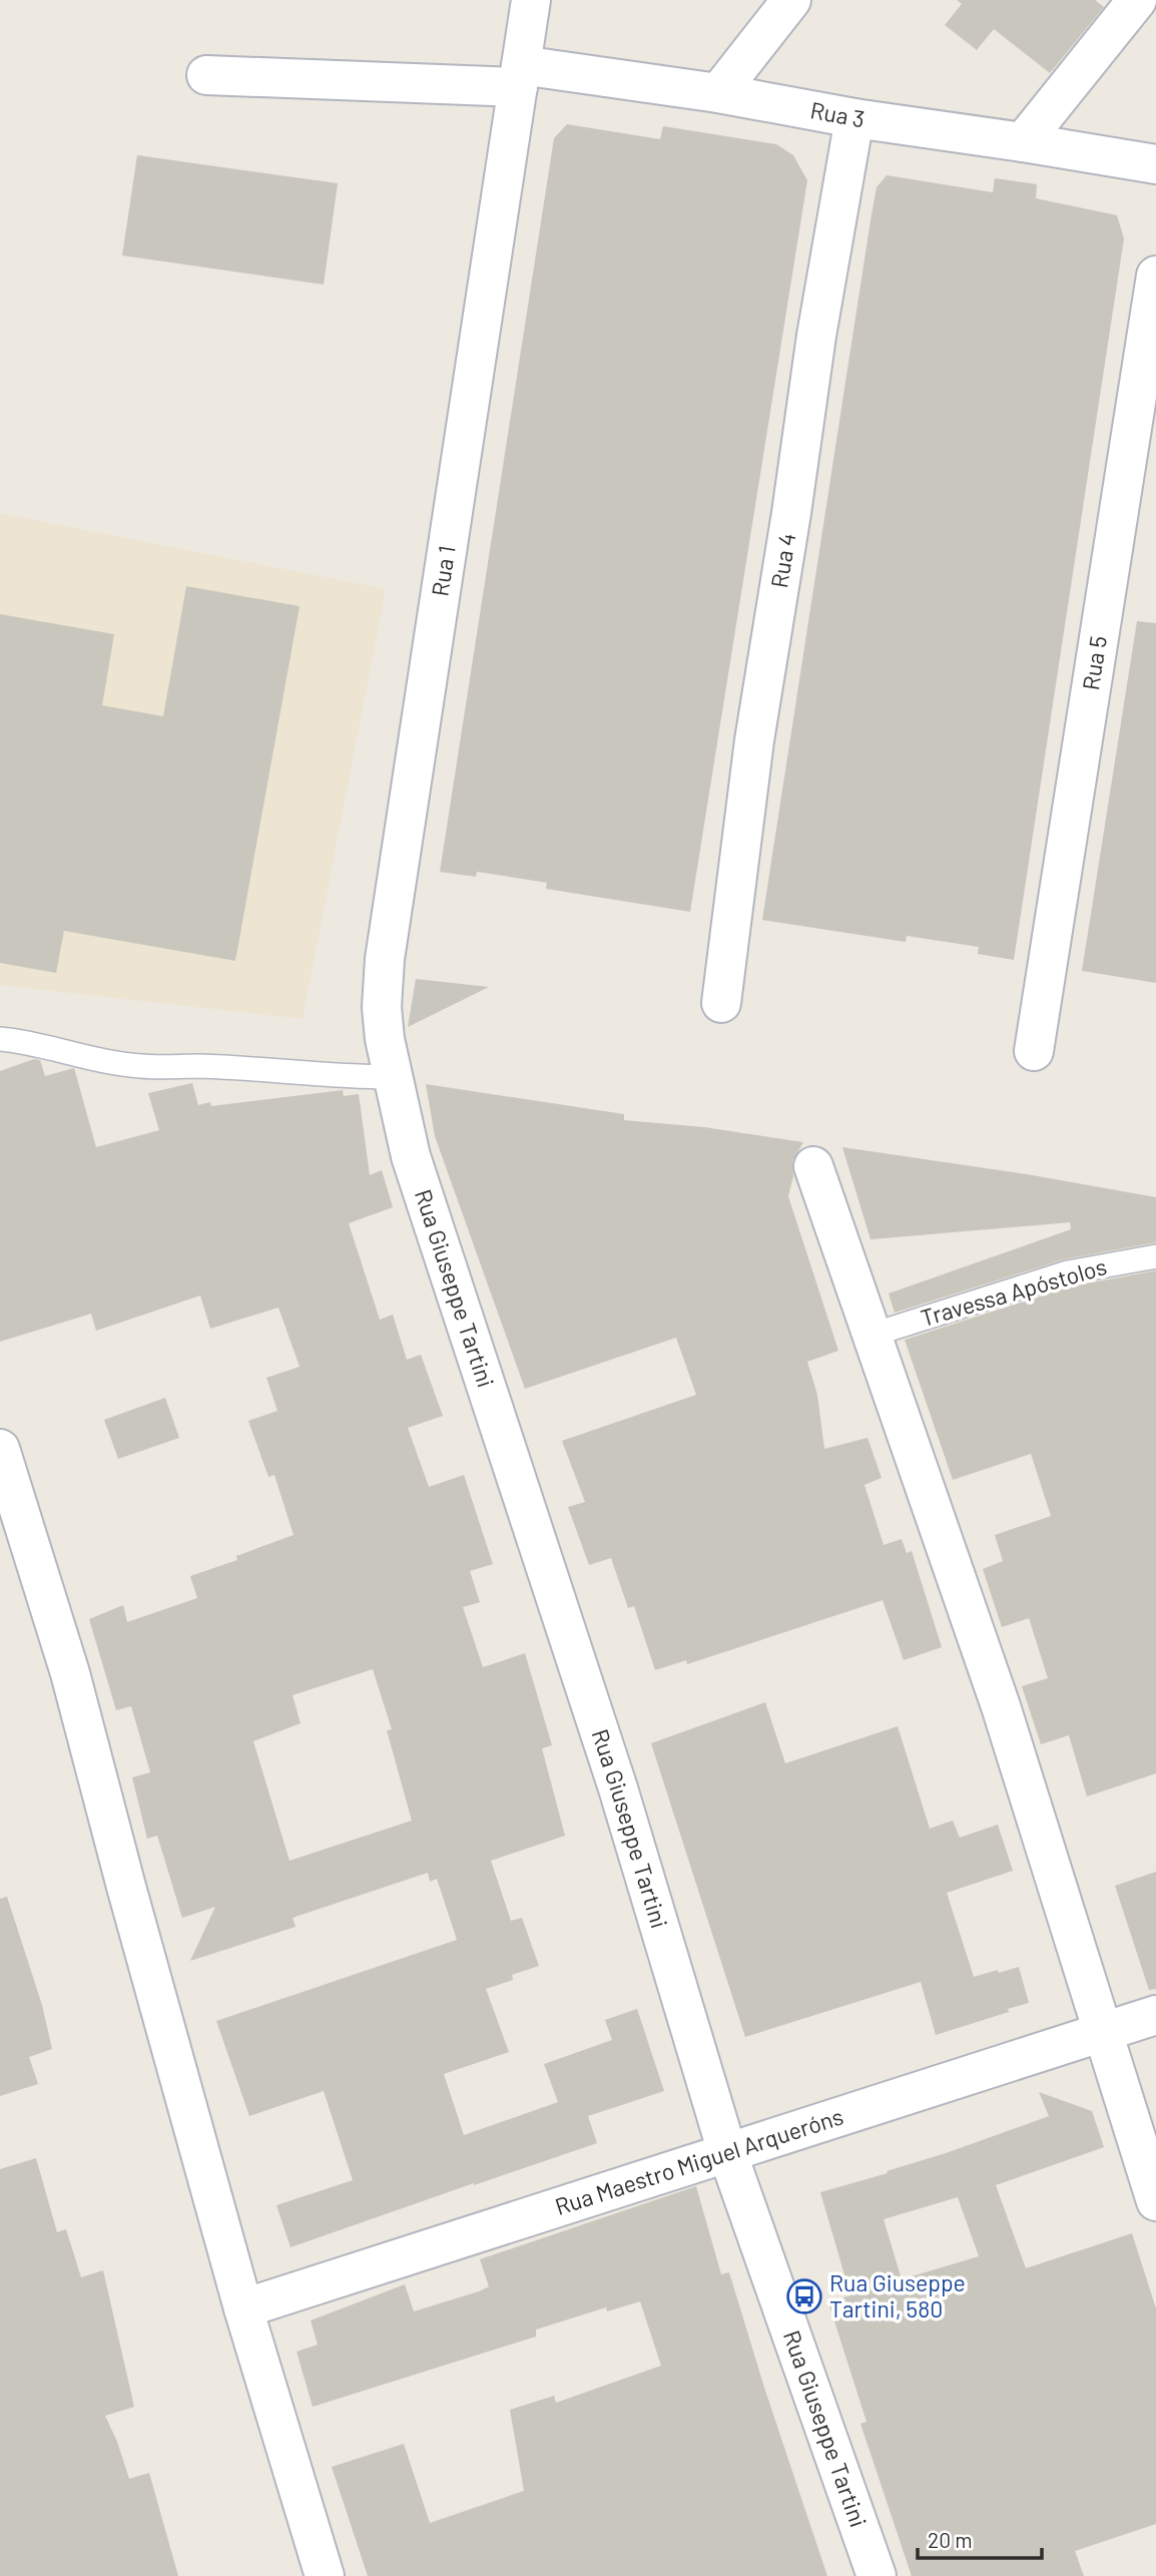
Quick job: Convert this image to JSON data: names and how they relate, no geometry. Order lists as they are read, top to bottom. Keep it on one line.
{"streets":{"street":["Rua 3","Rua 4","Rua 1","Rua 5","Rua Giuseppe Tartini","Rua Maestro Miguel Arqueróns"],"lane":["Travessa Apóstolos"]},"crossings":[["Rua 3","Rua 4"],["Rua 3","Rua 1"],["Rua 1","Rua Giuseppe Tartini"],["Rua Giuseppe Tartini","Rua Maestro Miguel Arqueróns"]],"places":{"bus stop":["Rua Giuseppe Tartini, 580"]},"scale_bar":"20 m"}
